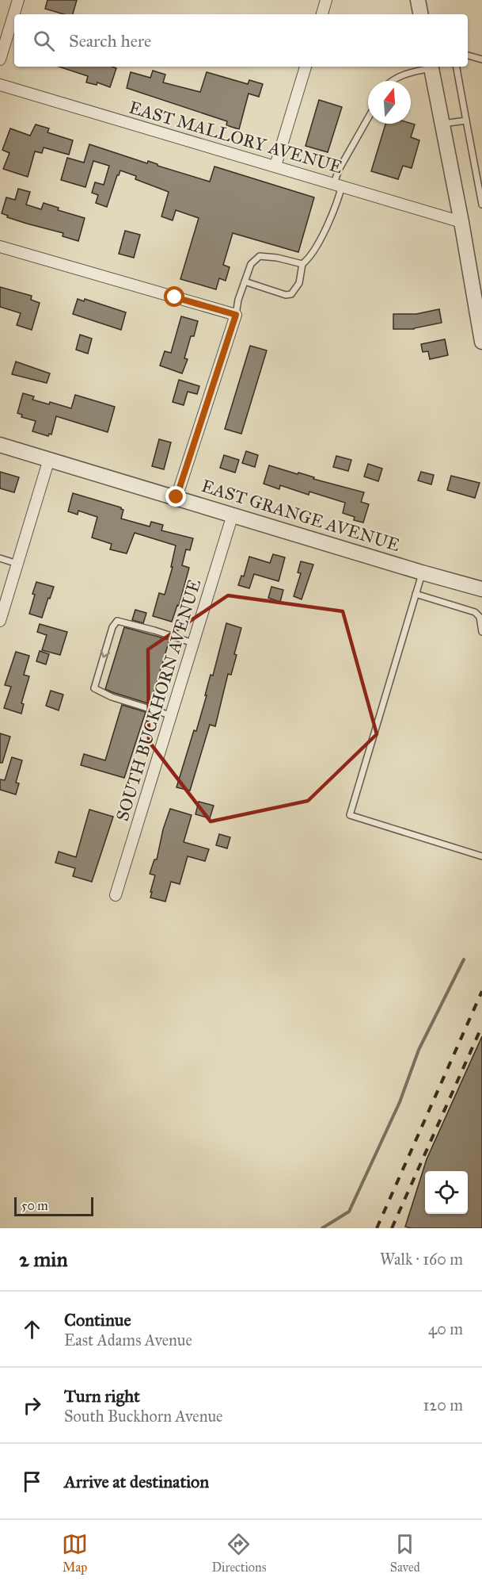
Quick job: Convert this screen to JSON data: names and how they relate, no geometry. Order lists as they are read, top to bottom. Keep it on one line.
{"streets":{"street":["EAST MALLORY AVENUE","EAST GRANGE AVENUE","SOUTH BUCKHORN AVENUE"]},"crossings":[["EAST GRANGE AVENUE","SOUTH BUCKHORN AVENUE"]],"scale_bar":"50 m","north":"top","page":{"search":"Search here","scale":"50 m","heading":["2 min","Walk · 160 m"],"list":[["Continue","East Adams Avenue","40 m"],["Turn right","South Buckhorn Avenue","120 m"],"Arrive at destination"],"nav":["Map","Directions","Saved"]}}
